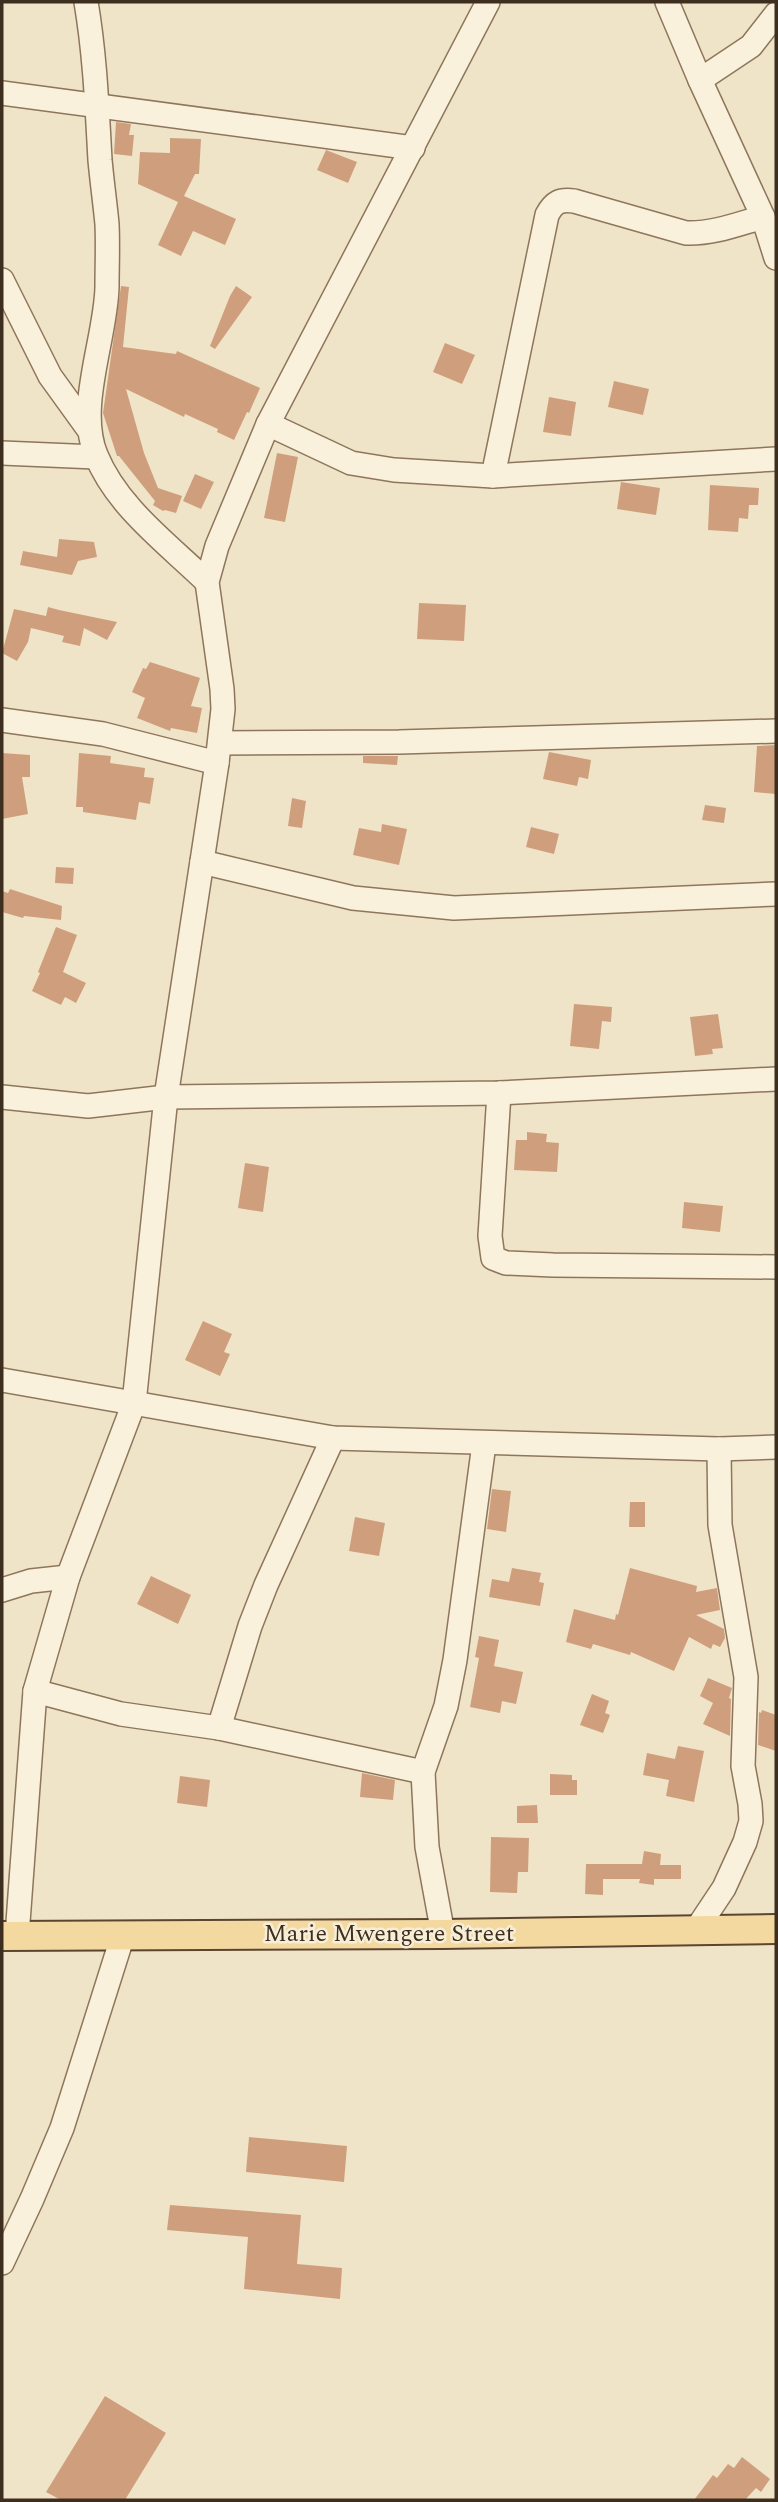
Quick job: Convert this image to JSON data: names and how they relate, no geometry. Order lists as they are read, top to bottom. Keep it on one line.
{"streets":{"main road":["Marie Mwengere Street"]}}
